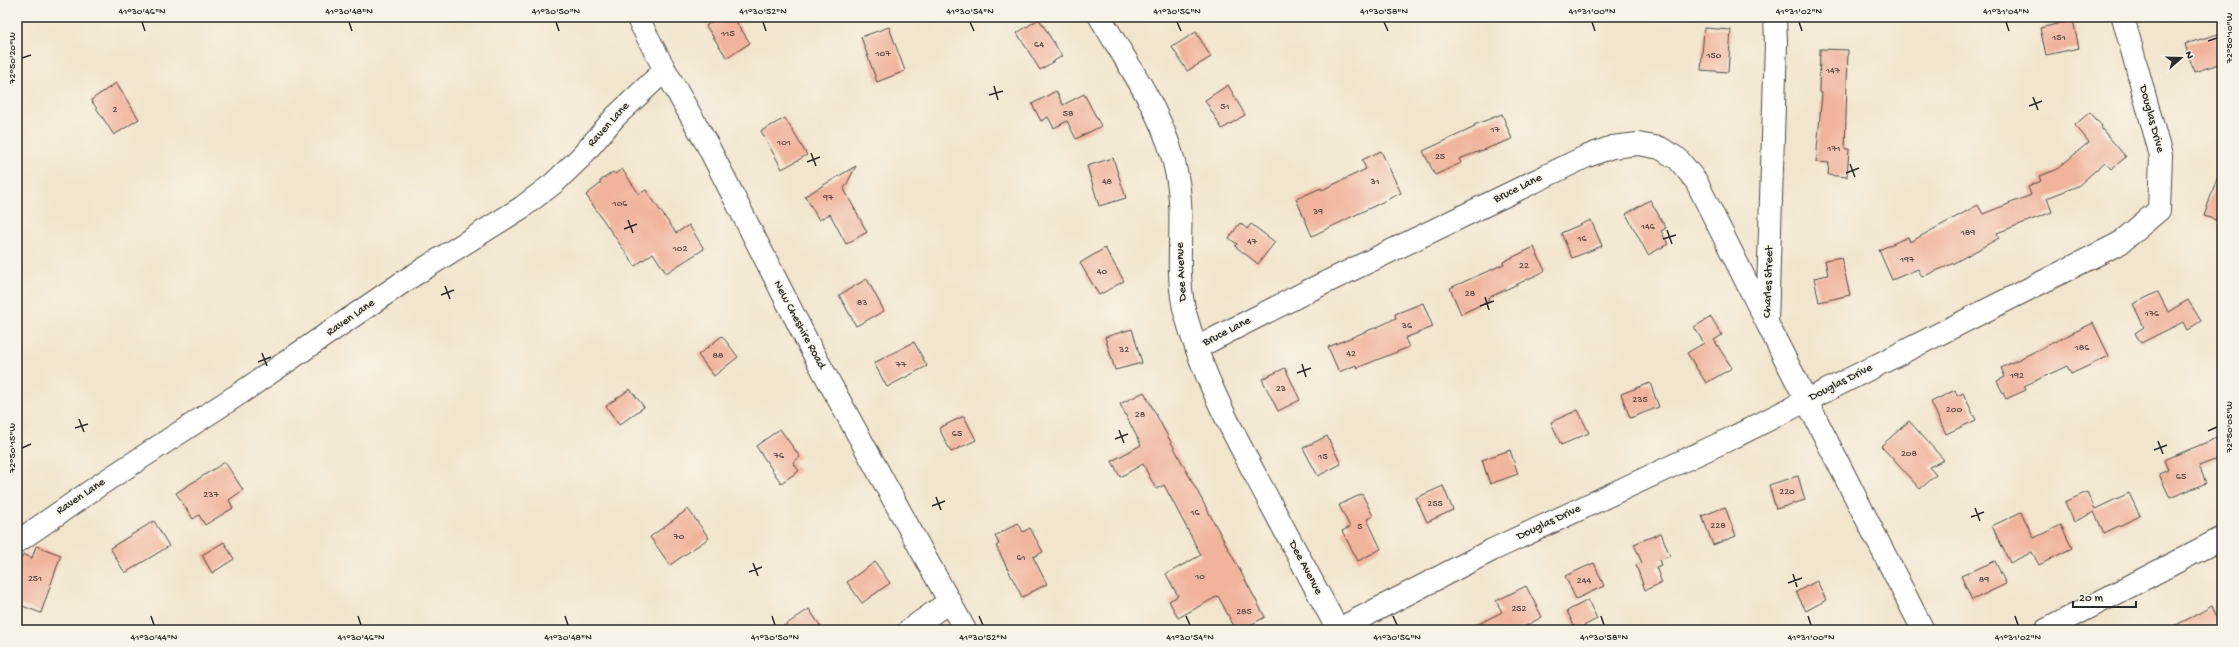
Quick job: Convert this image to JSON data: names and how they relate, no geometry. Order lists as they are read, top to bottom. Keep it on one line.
{"streets":{"street":["Douglas Drive","Raven Lane","Bruce Lane","Dee Avenue","Charles Street","New Cheshire Road"]},"crossings":[["Douglas Drive","Dee Avenue"],["Douglas Drive","Charles Street"],["Raven Lane","New Cheshire Road"],["Bruce Lane","Dee Avenue"],["Bruce Lane","Charles Street"]],"house_numbers":["115","151","64","107","150","147","51","2","58","17","101","171","25","48","31","97","106","39","146","189","16","47","102","197","22","40","28","83","176","36","186","32","42","88","77","192","23","235","200","28","65","208","76","15","65","220","237","255","16","228","5","70","61","10","251","89","244","252","285"],"scale_bar":"20 m","north":"right","coordinates":["41°30'46\"N","41°30'48\"N","41°30'50\"N","41°30'52\"N","41°30'54\"N","41°30'56\"N","41°30'58\"N","41°31'00\"N","41°31'02\"N","41°31'04\"N","72°50'10\"W","72°50'20\"W","72°50'05\"W","72°50'15\"W","41°30'44\"N"]}
